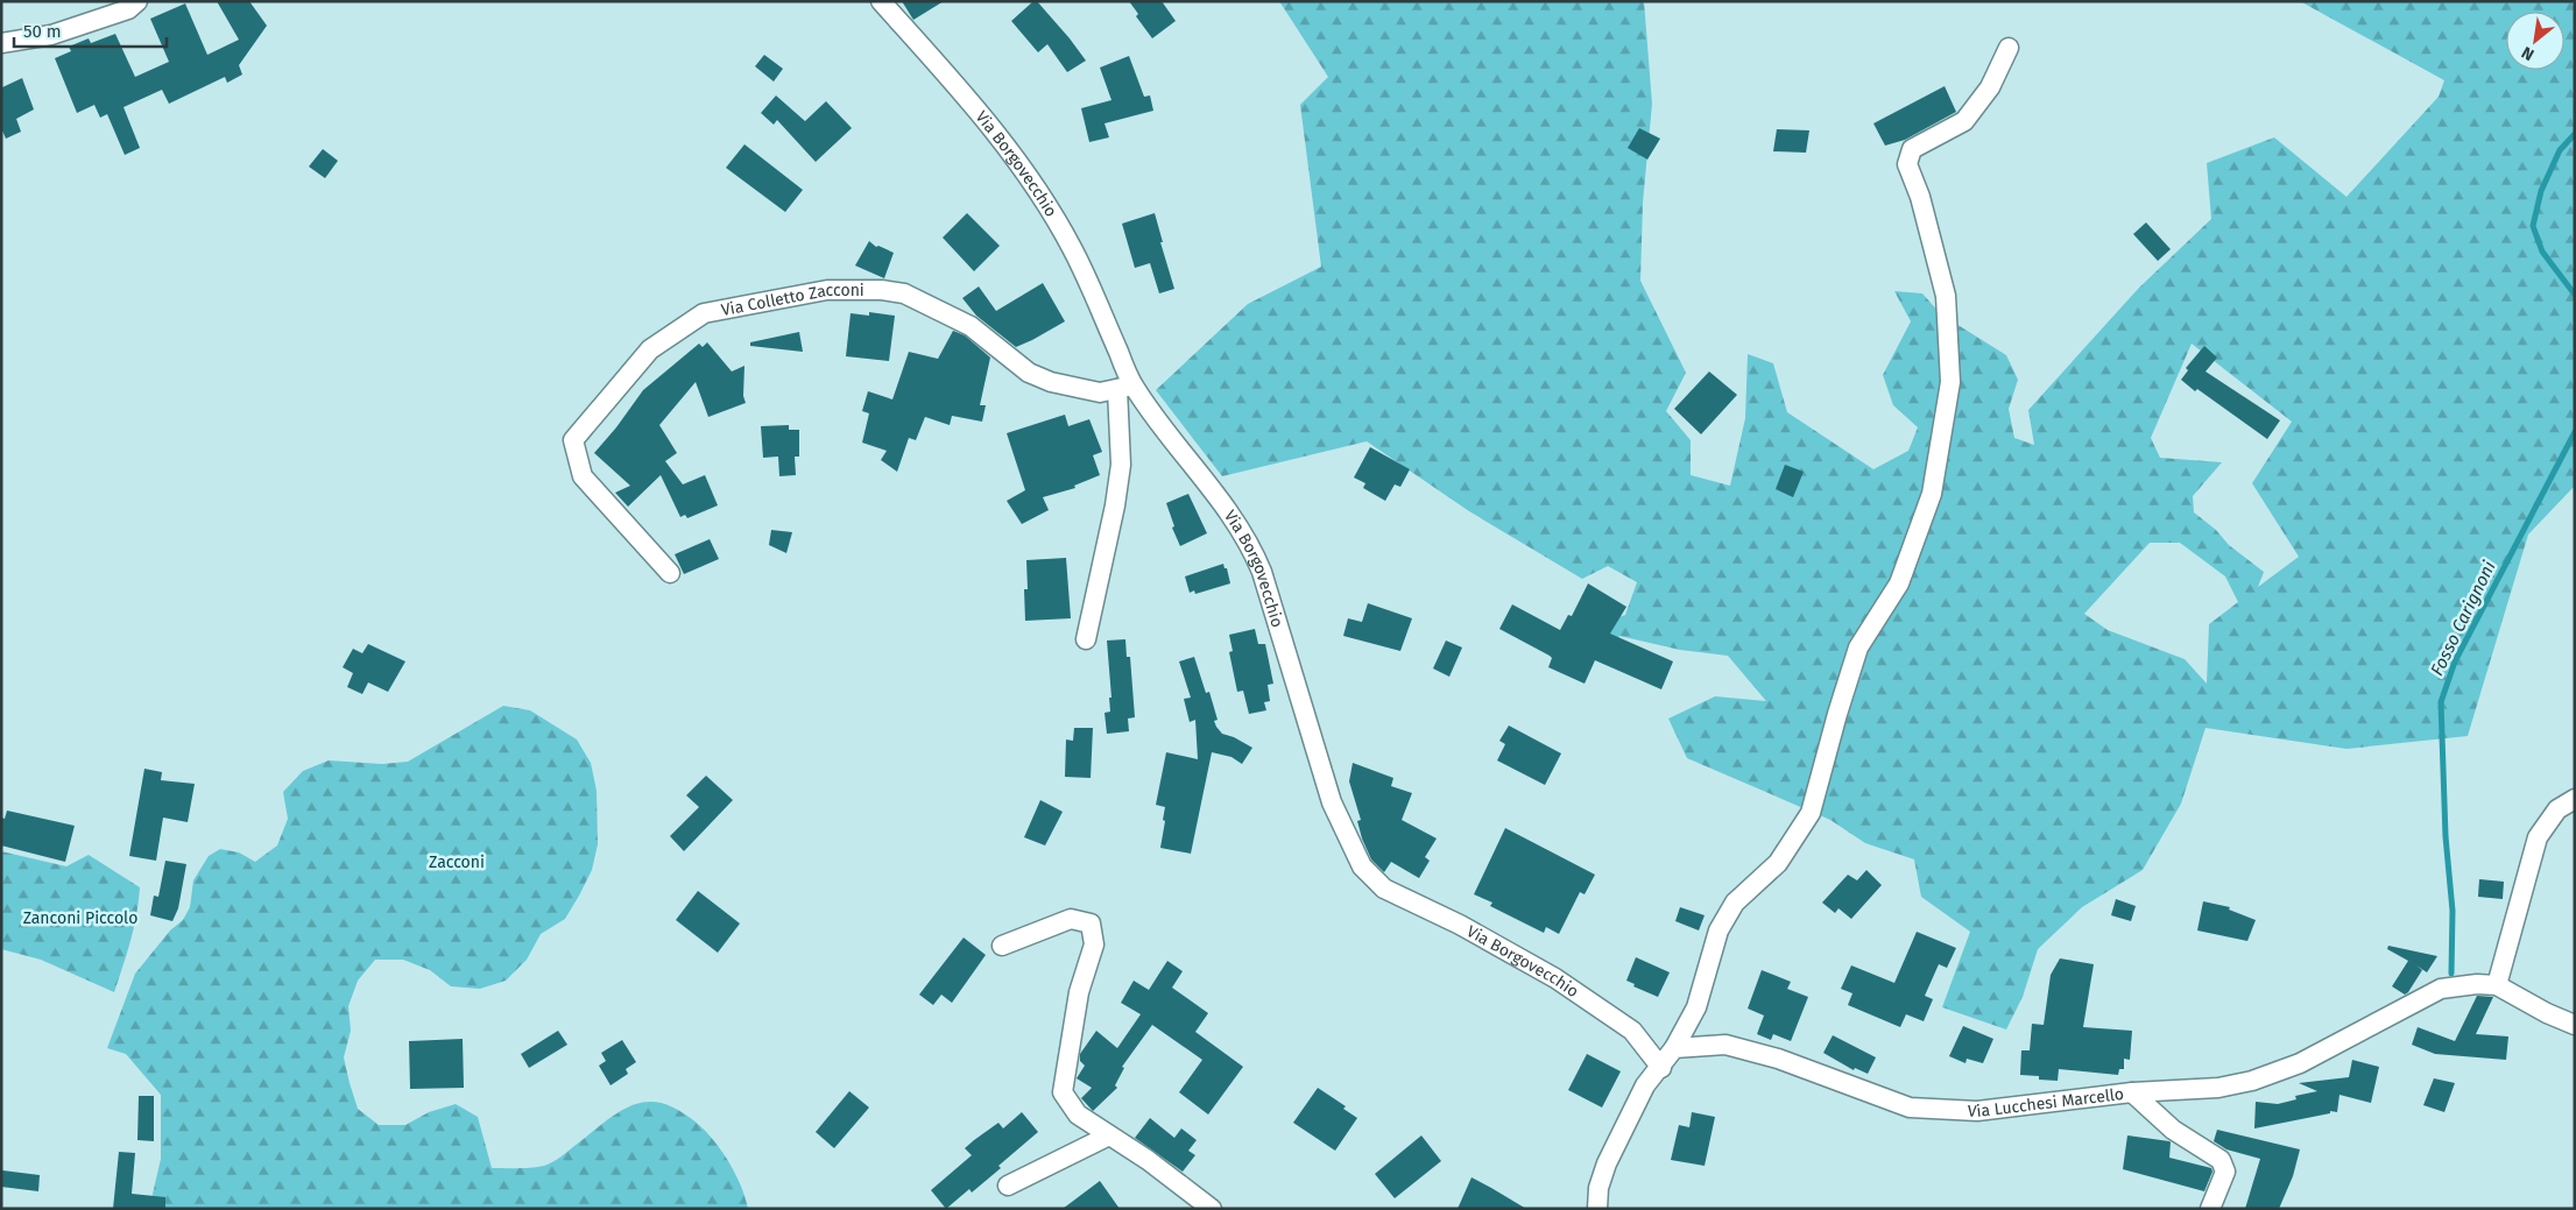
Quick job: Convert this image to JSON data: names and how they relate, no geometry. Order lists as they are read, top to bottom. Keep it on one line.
{"streets":{"street":["Via Borgovecchio","Via Colletto Zacconi","Via Lucchesi Marcello"]},"crossings":[["Via Borgovecchio","Via Colletto Zacconi"]],"water":["Fosso Carignoni"],"parks":["Zacconi","Zanconi Piccolo"],"scale_bar":"50 m","north":"bottom left"}
